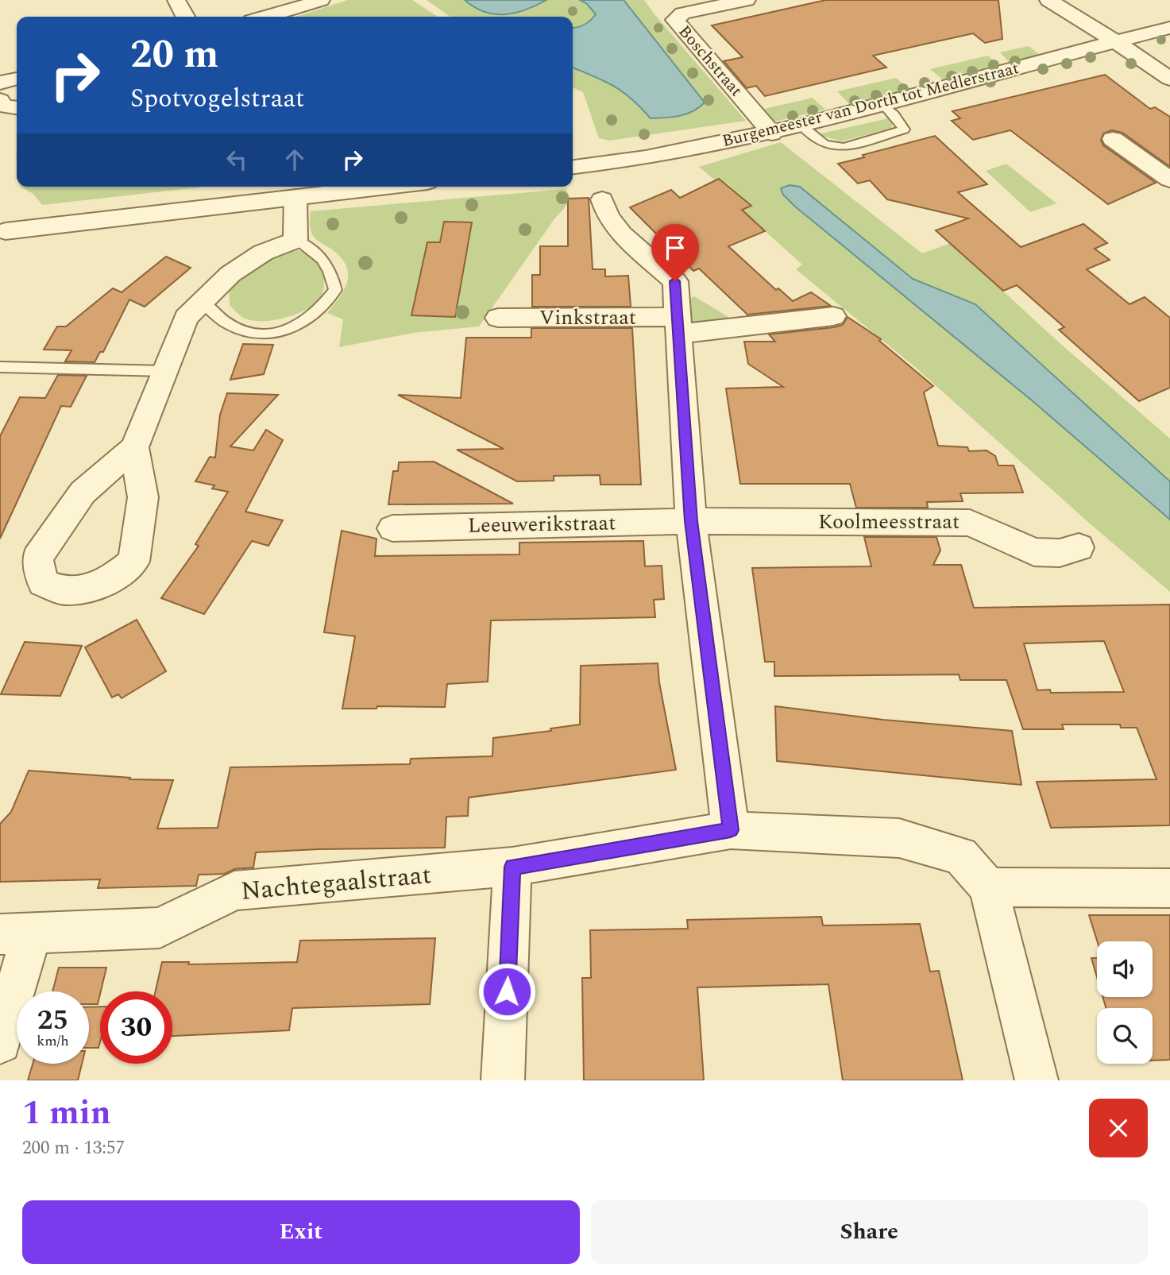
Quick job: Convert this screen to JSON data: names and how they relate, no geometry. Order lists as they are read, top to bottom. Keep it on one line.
{"streets":{"street":["Boschstraat","Burgemeester van Dorth tot Medlerstraat","Vinkstraat","Koolmeesstraat","Leeuwerikstraat","Nachtegaalstraat"]},"crossings":[["Boschstraat","Burgemeester van Dorth tot Medlerstraat"],["Koolmeesstraat","Leeuwerikstraat"]],"page":{"turn":["20 m","Spotvogelstraat"],"speed":"25 km/h","limit":"30","heading":["1 min","200 m · 13:57"],"buttons":["Exit","Share"]}}
